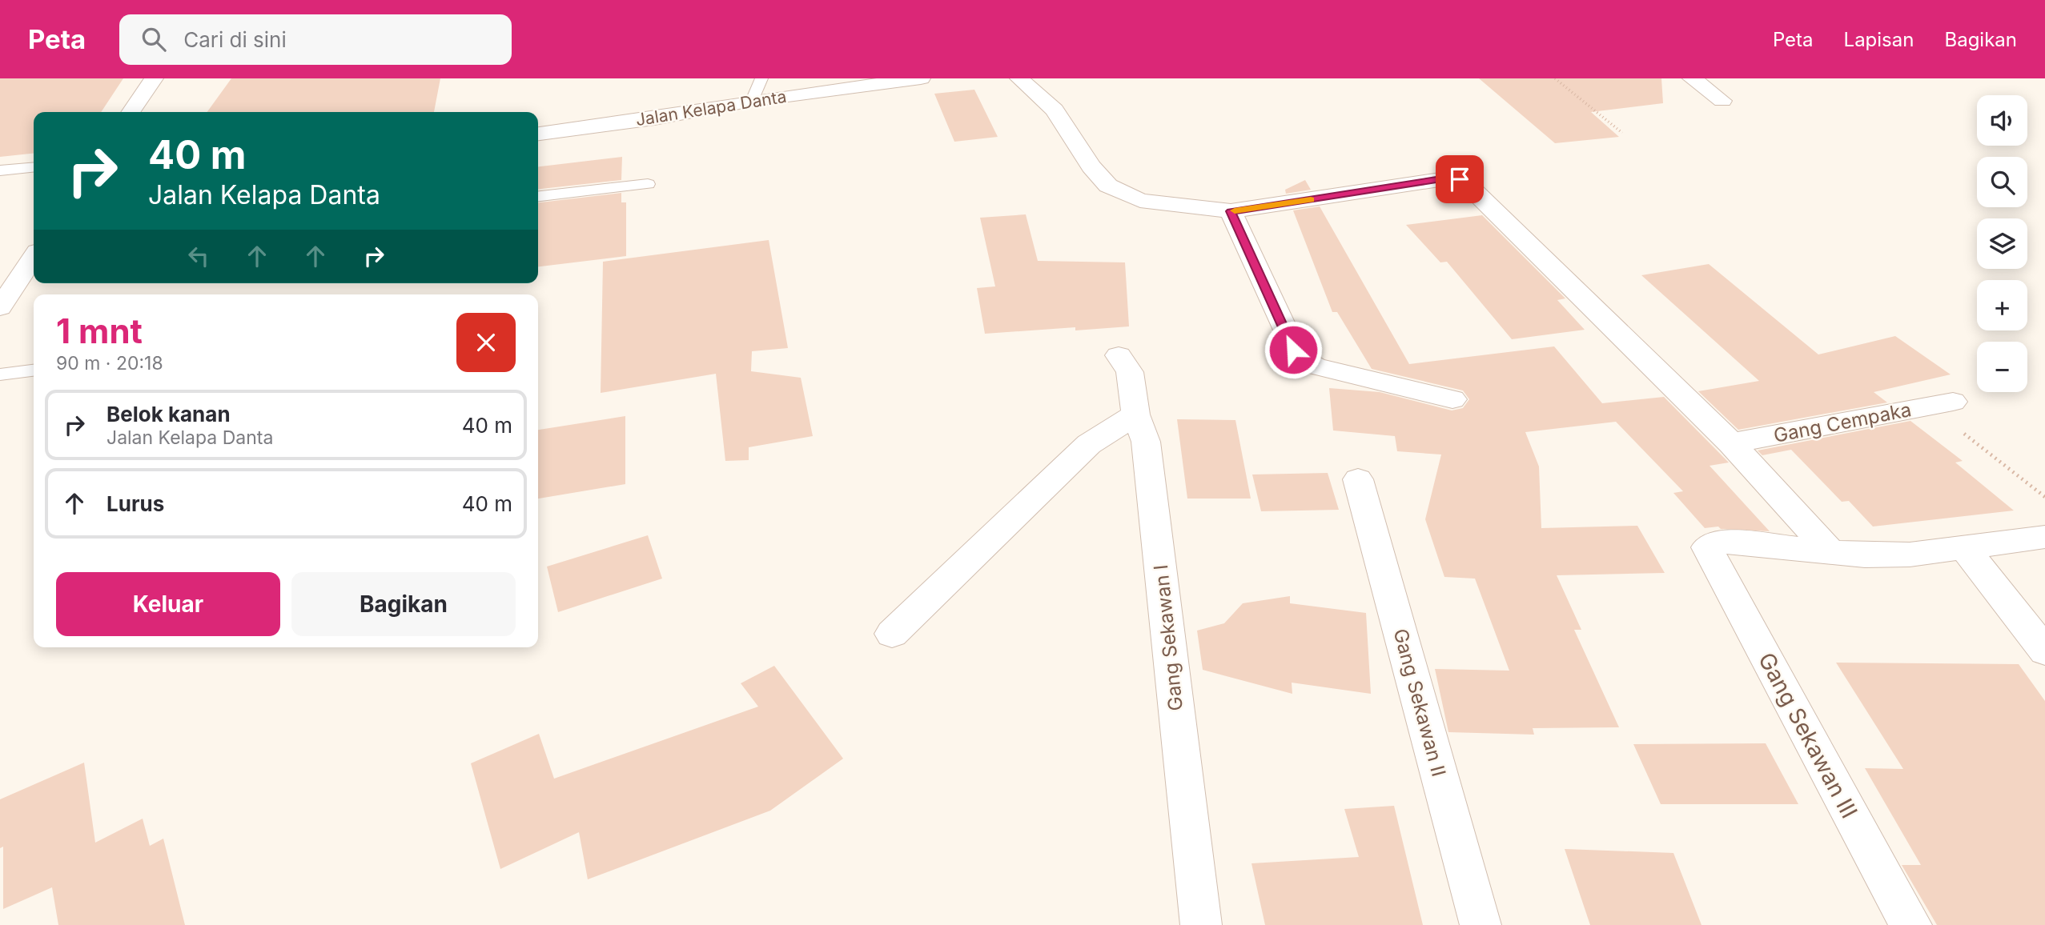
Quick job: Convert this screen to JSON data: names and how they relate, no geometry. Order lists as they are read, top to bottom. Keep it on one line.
{"streets":{"street":["Jalan Kelapa Danta","Gang Cempaka","Gang Sekawan I","Gang Sekawan II","Gang Sekawan III"]},"page":{"header":"Peta","search":"Cari di sini","nav":["Peta","Lapisan","Bagikan"],"map_buttons":["+","−"],"turn":["40 m","Jalan Kelapa Danta"],"heading":["1 mnt","90 m · 20:18"],"list":[{"name":"Belok kanan","note":"Jalan Kelapa Danta","value":"40 m"},{"name":"Lurus","value":"40 m"}],"buttons":["Keluar","Bagikan"]}}
